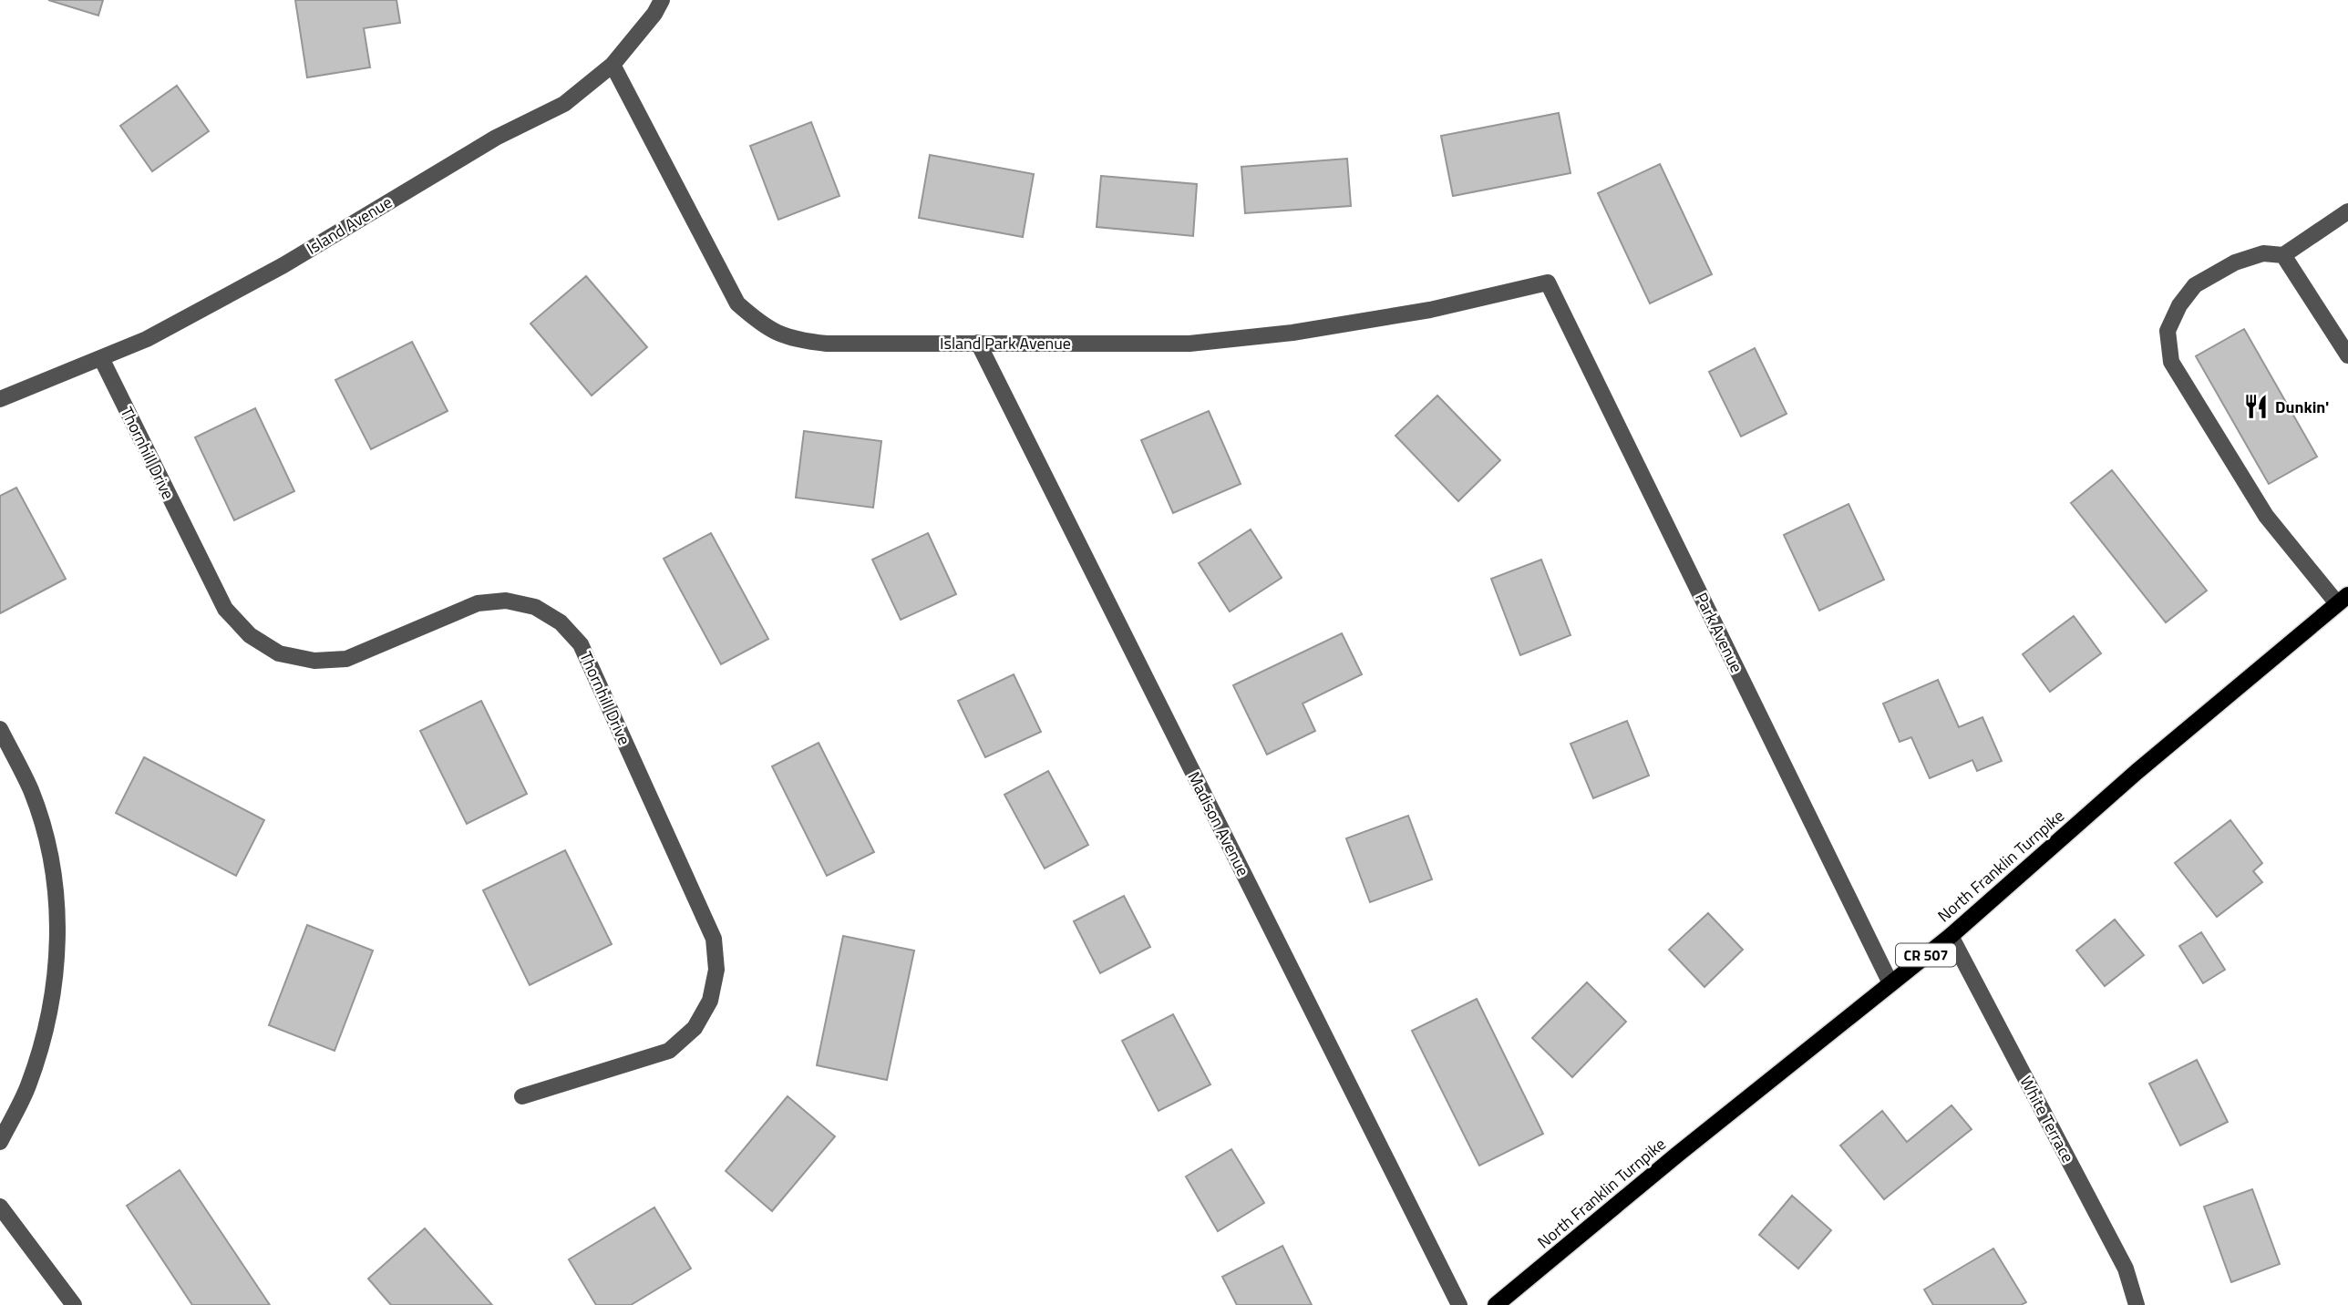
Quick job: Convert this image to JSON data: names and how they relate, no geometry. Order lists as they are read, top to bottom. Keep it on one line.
{"streets":{"main road":["North Franklin Turnpike","CR 507"],"street":["Island Avenue","Island Park Avenue","Thornhill Drive","Park Avenue","Madison Avenue","White Terrace"]},"crossings":[["Island Avenue","Island Park Avenue"],["Island Avenue","Thornhill Drive"],["Island Park Avenue","Park Avenue"],["Island Park Avenue","Madison Avenue"],["Park Avenue","North Franklin Turnpike"],["North Franklin Turnpike","White Terrace"]],"places":{"restaurant":["Dunkin'"]}}
